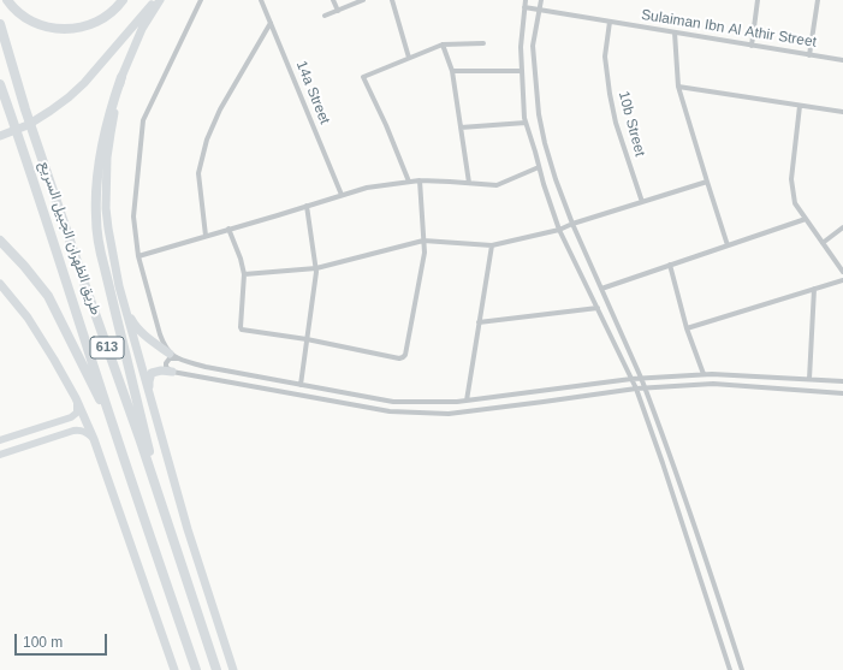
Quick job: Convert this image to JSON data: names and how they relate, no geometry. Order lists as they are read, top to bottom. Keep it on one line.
{"streets":{"highway":["طريق الظهران الجبيل السريع","613"],"street":["Sulaiman Ibn Al Athir Street","14a Street","10b Street"]},"crossings":[["Sulaiman Ibn Al Athir Street","10b Street"]],"scale_bar":"100 m"}
